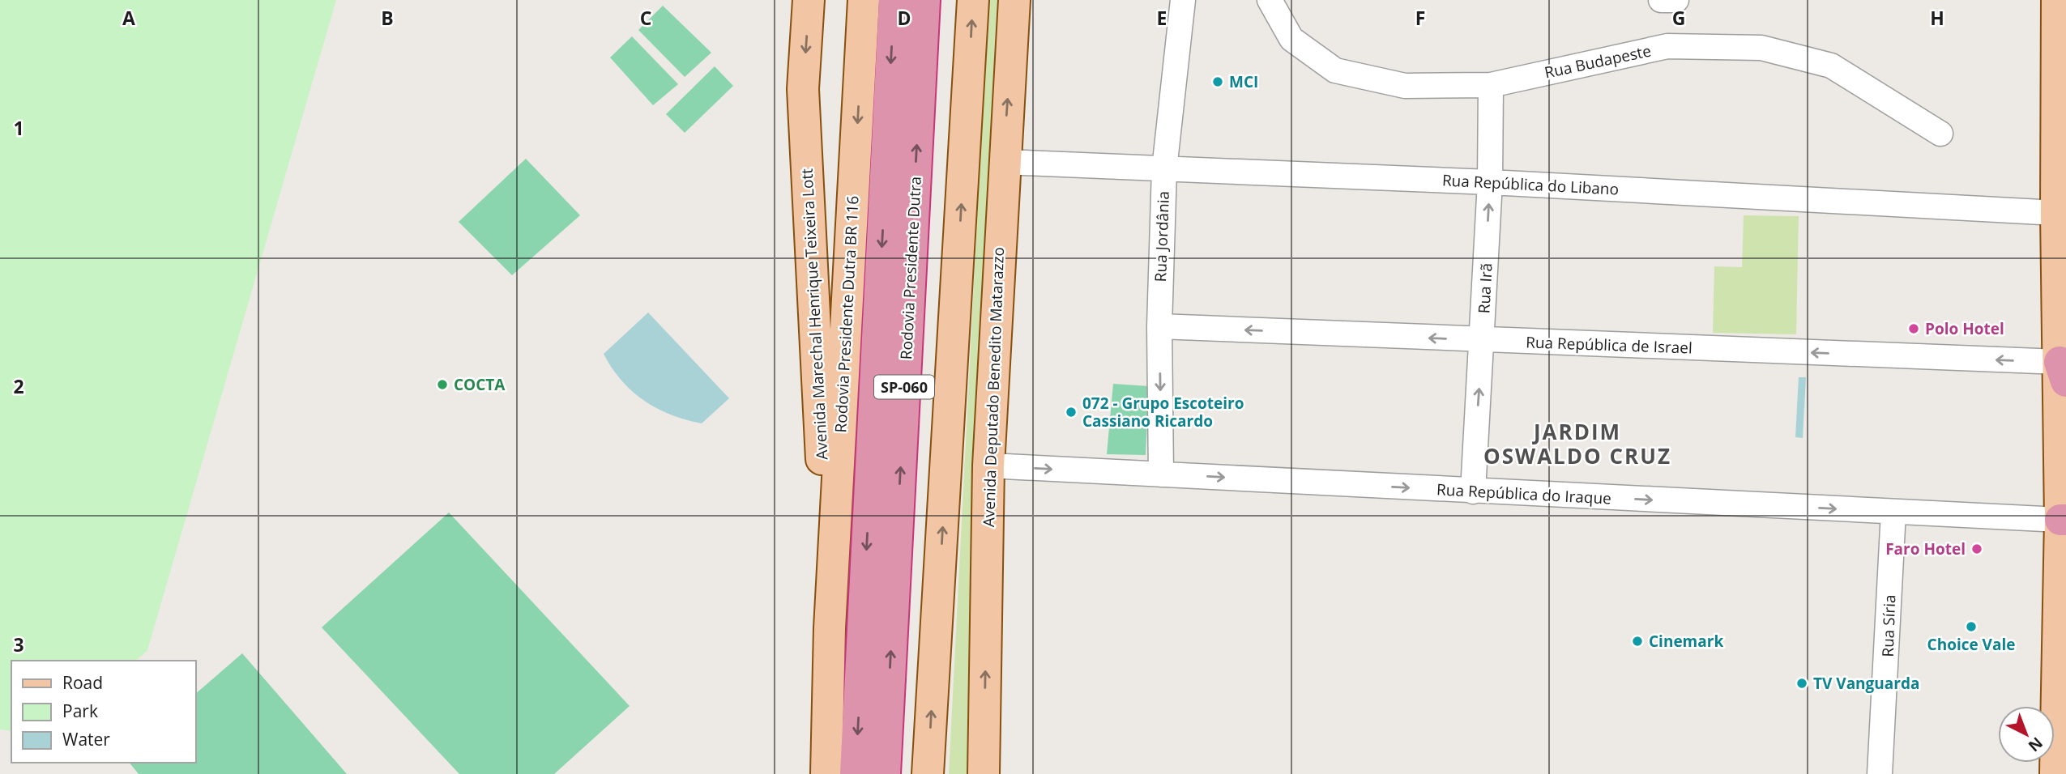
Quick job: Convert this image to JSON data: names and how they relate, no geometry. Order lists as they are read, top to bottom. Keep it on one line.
{"streets":{"highway":["Rodovia Presidente Dutra","SP-060"],"main road":["Avenida Marechal Henrique Teixeira Lott","Rodovia Presidente Dutra BR 116","Avenida Deputado Benedito Matarazzo"],"street":["Rua Budapeste","Rua República do Libano","Rua Jordânia","Rua Irã","Rua República de Israel","Rua República do Iraque","Rua Síria"]},"crossings":[["Rua Budapeste","Rua Irã"],["Rua República do Libano","Rua Jordânia"],["Rua República do Libano","Rua Irã"],["Rua República do Libano","Avenida Deputado Benedito Matarazzo"],["Rua Jordânia","Rua República de Israel"],["Rua Jordânia","Rua República do Iraque"],["Rua Irã","Rua República de Israel"],["Rua Irã","Rua República do Iraque"],["Avenida Marechal Henrique Teixeira Lott","Rodovia Presidente Dutra BR 116"],["Avenida Deputado Benedito Matarazzo","Rua República do Iraque"],["Rua República do Iraque","Rua Síria"]],"one_way":["Rua Irã","Rua República de Israel","Rua República do Iraque"],"districts":["JARDIM OSWALDO CRUZ"],"places":["MCI","Polo Hotel","COCTA","072 - Grupo Escoteiro Cassiano Ricardo","Faro Hotel","Choice Vale","Cinemark","TV Vanguarda"],"legend":["Road","Park","Water"],"north":"bottom right","grid":{"columns":["A","B","C","D","E","F","G","H"],"rows":["1","2","3"]}}
